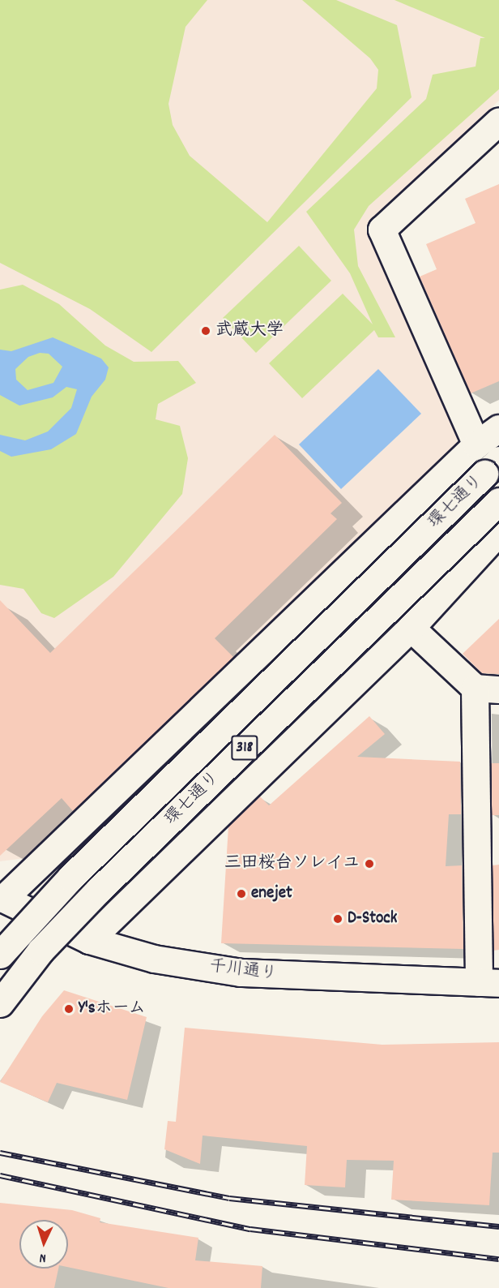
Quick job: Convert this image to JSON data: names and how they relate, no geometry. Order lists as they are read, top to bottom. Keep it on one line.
{"streets":{"main road":["環七通り","318","千川通り"]},"places":["武蔵大学","三田桜台ソレイユ","enejet","D-Stock","Y'sホーム"],"north":"bottom"}
